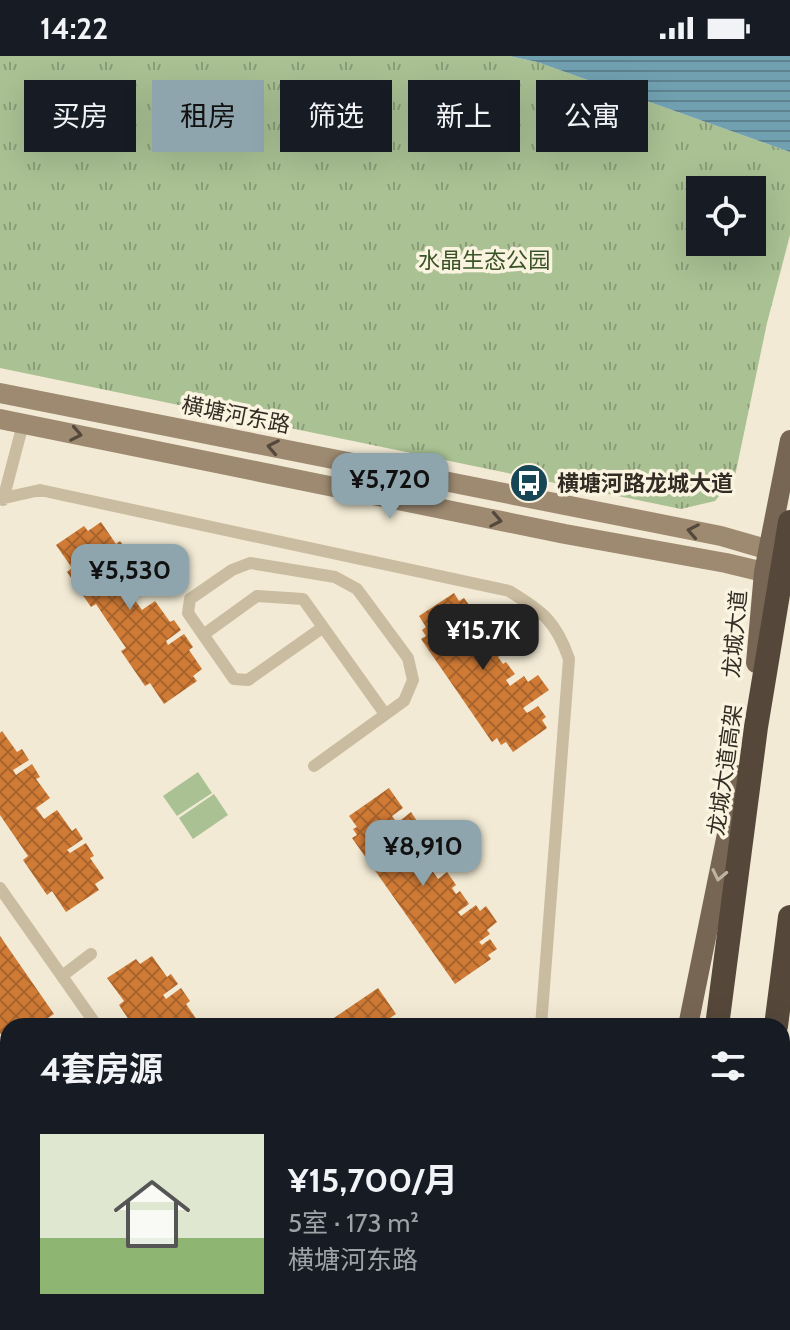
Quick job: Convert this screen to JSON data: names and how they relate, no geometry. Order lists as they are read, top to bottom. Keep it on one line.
{"streets":{"highway":["龙城大道高架"],"main road":["横塘河东路","龙城大道"]},"crossings":[["横塘河东路","龙城大道"]],"parks":["水晶生态公园"],"places":{"bus stop":["横塘河路龙城大道"]},"page":{"status":"14:22","chip":["买房","租房","筛选","新上","公寓"],"price":["¥5,720","¥5,530","¥15.7K","¥8,910"],"heading":"4套房源","list":[{"name":"¥15,700/月","note":"5室 · 173 m² · 横塘河东路"}]}}
